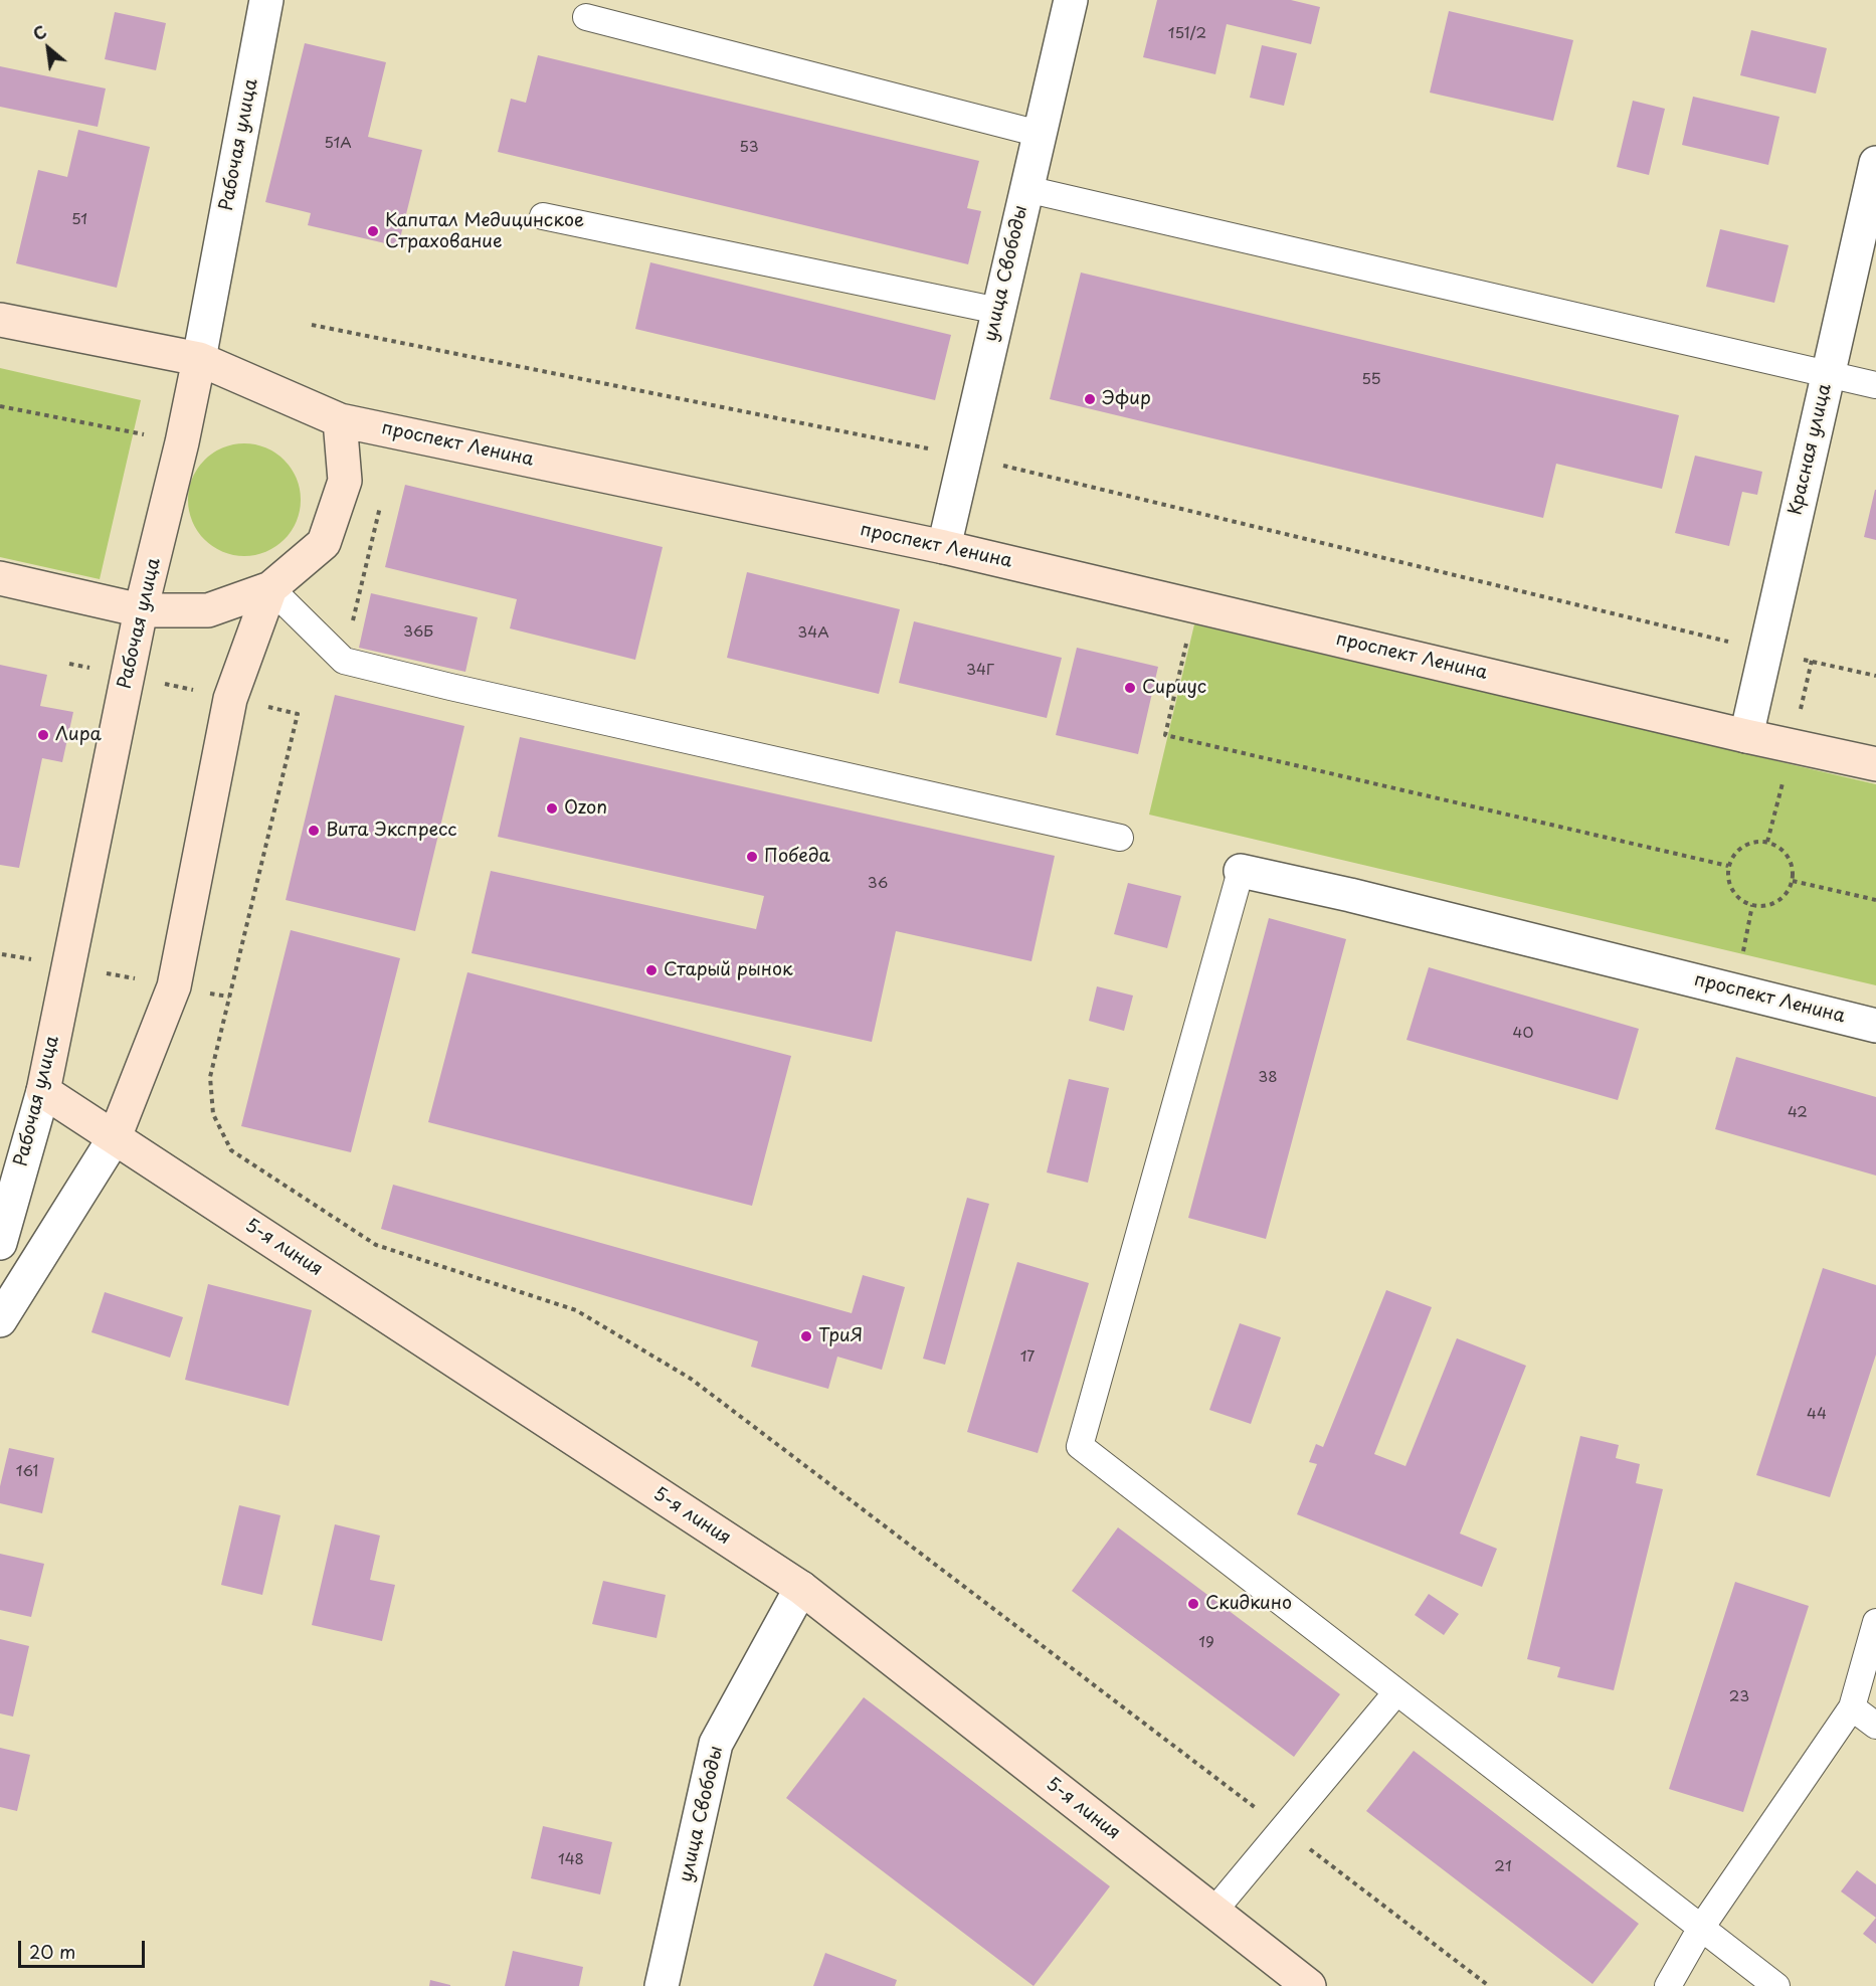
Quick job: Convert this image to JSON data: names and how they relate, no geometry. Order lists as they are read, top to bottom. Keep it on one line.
{"streets":{"street":["Рабочая улица","улица Свободы","проспект Ленина","Красная улица","5-я линия"]},"crossings":[["Рабочая улица","проспект Ленина"],["Рабочая улица","5-я линия"],["улица Свободы","проспект Ленина"],["улица Свободы","5-я линия"],["проспект Ленина","Красная улица"]],"places":["Капитал Медицинское Страхование","Эфир","Сириус","Лира","Ozon","Вита Экспресс","Победа","Старый рынок","ТриЯ","Скидкино"],"house_numbers":["151/2","51А","53","51","55","36Б","34А","34Г","36","40","38","42","17","44","161","19","23","148","21"],"scale_bar":"20 m","north":"top left"}
